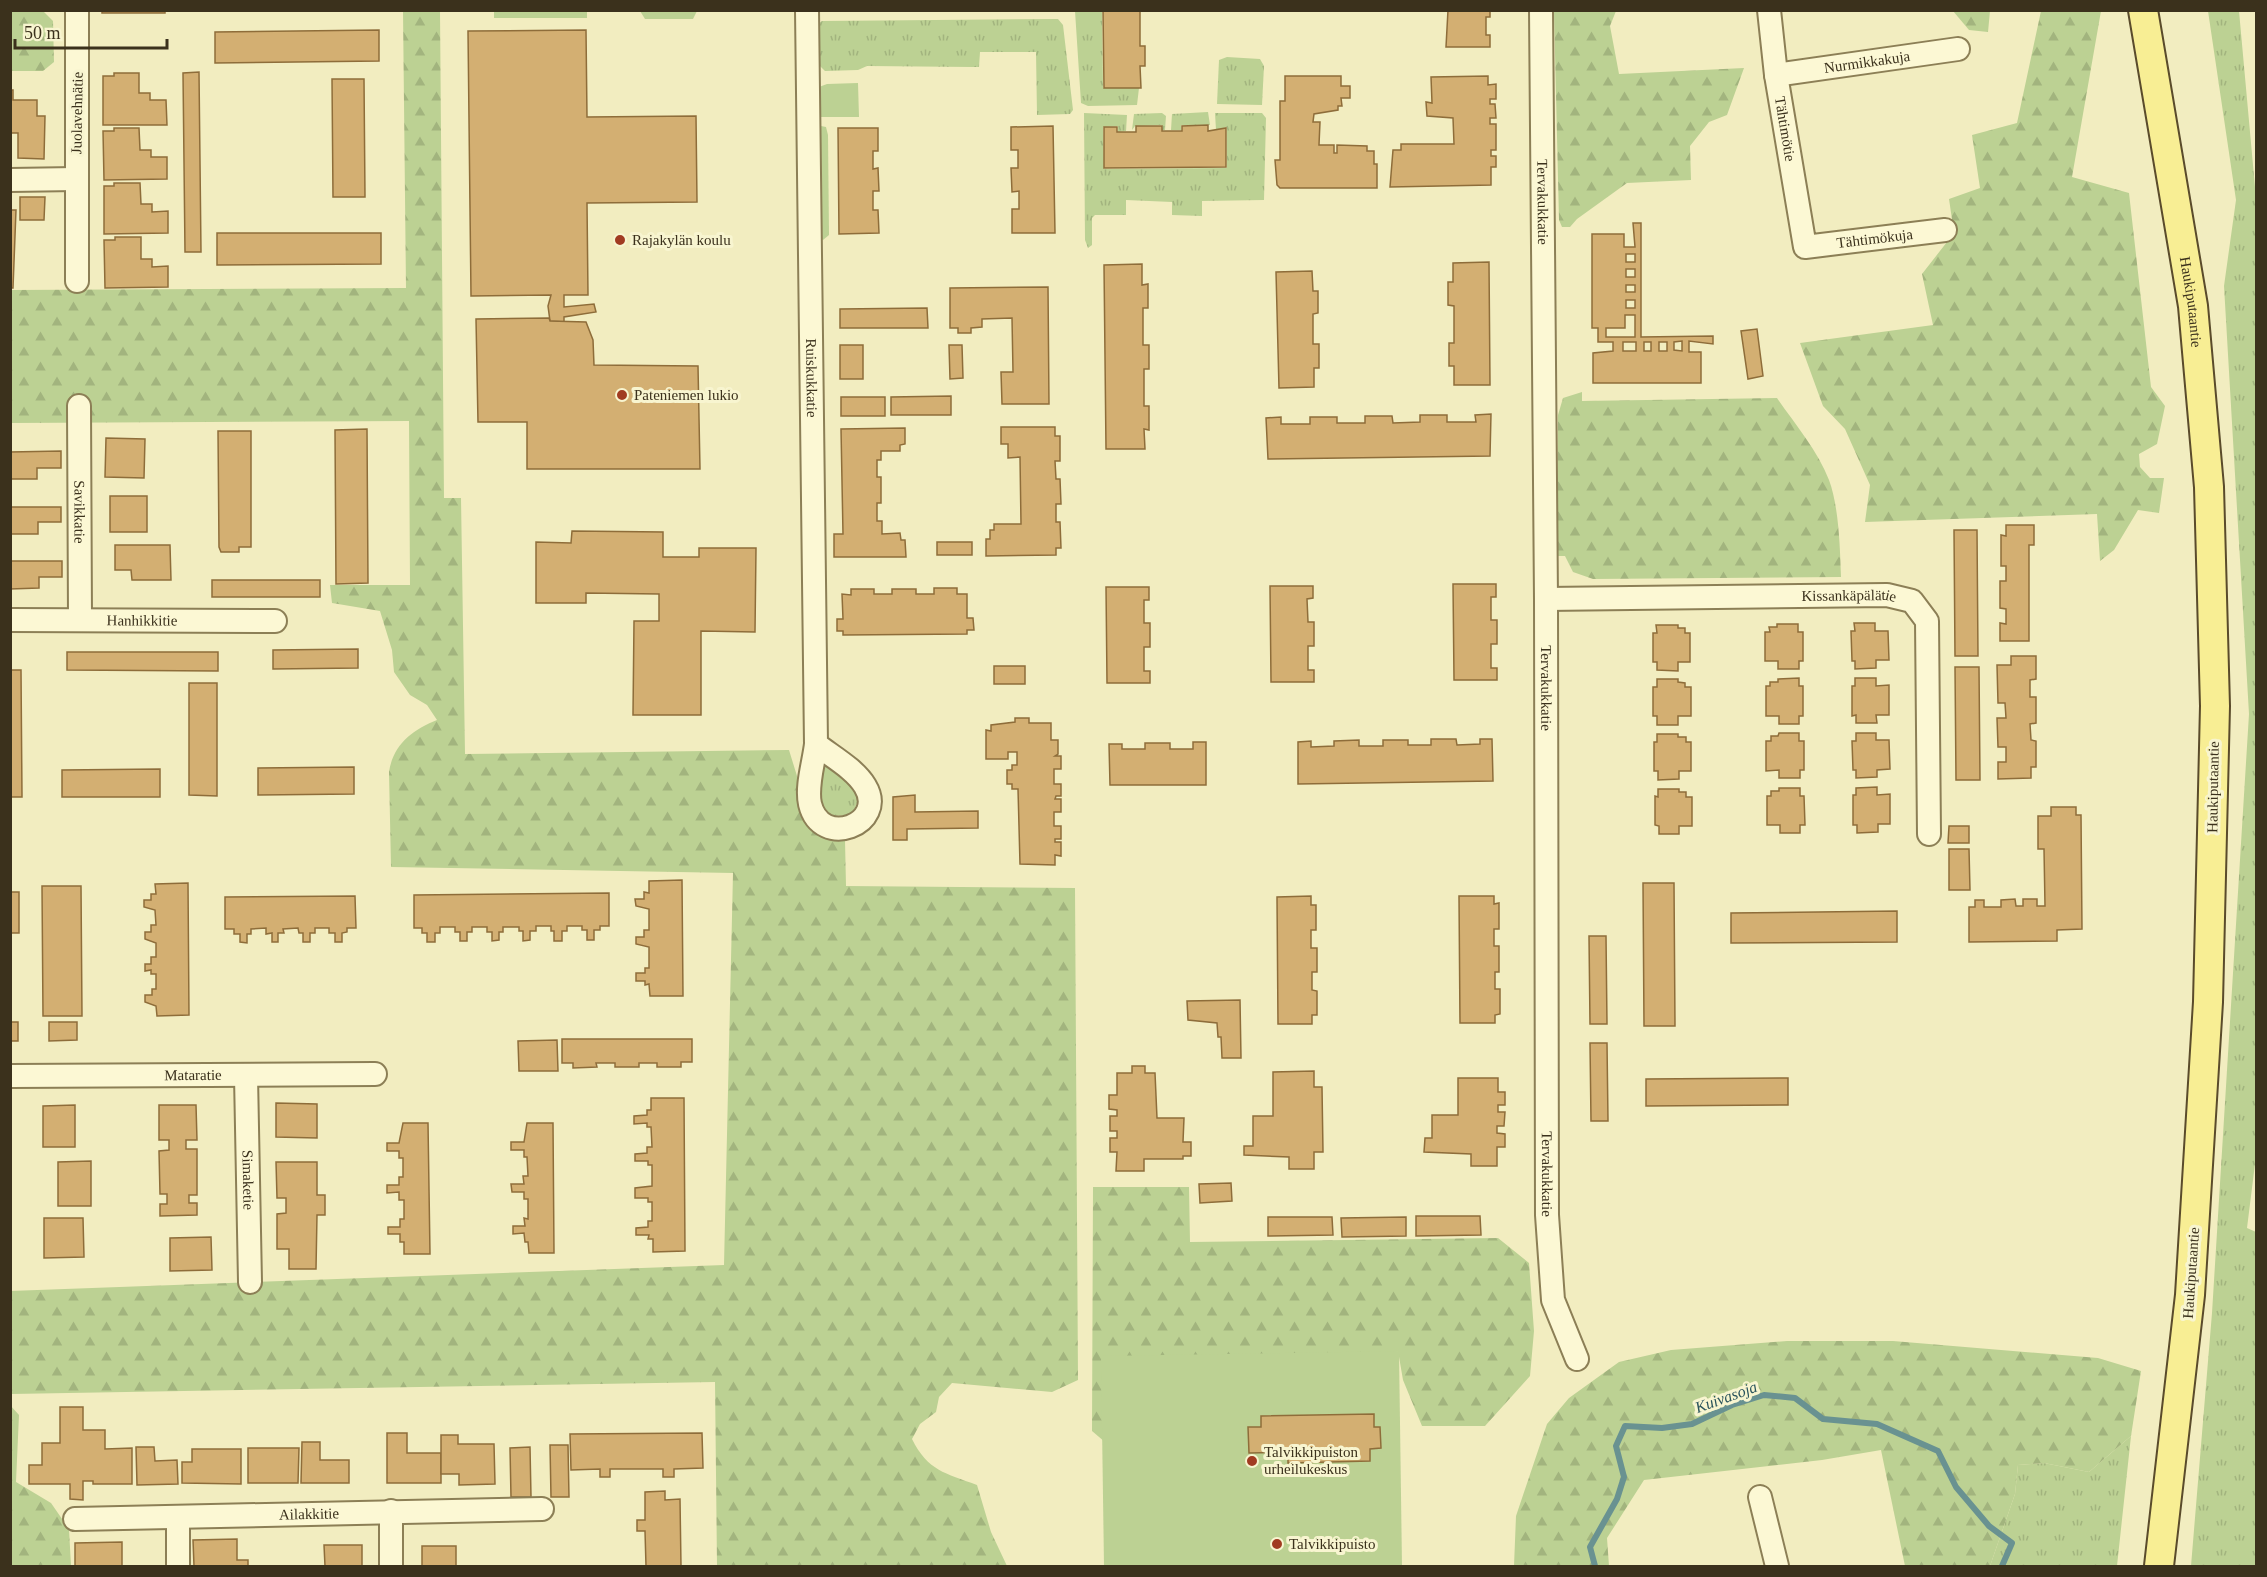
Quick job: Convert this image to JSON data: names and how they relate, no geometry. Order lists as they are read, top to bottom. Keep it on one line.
{"streets":{"main road":["Haukiputaantie"],"street":["Nurmikkakuja","Juolavehnätie","Tähtimötie","Tervakukkatie","Tähtimökuja","Ruiskukkatie","Savikkatie","Kissankäpälätie","Hanhikkitie","Mataratie","Simaketie","Ailakkitie"]},"crossings":[["Nurmikkakuja","Tähtimötie"],["Tähtimötie","Tähtimökuja"],["Tervakukkatie","Kissankäpälätie"],["Savikkatie","Hanhikkitie"],["Mataratie","Simaketie"]],"water":["Kuivasoja"],"places":["Rajakylän koulu","Pateniemen lukio","Talvikkipuiston urheilukeskus","Talvikkipuisto"],"scale_bar":"50 m"}
